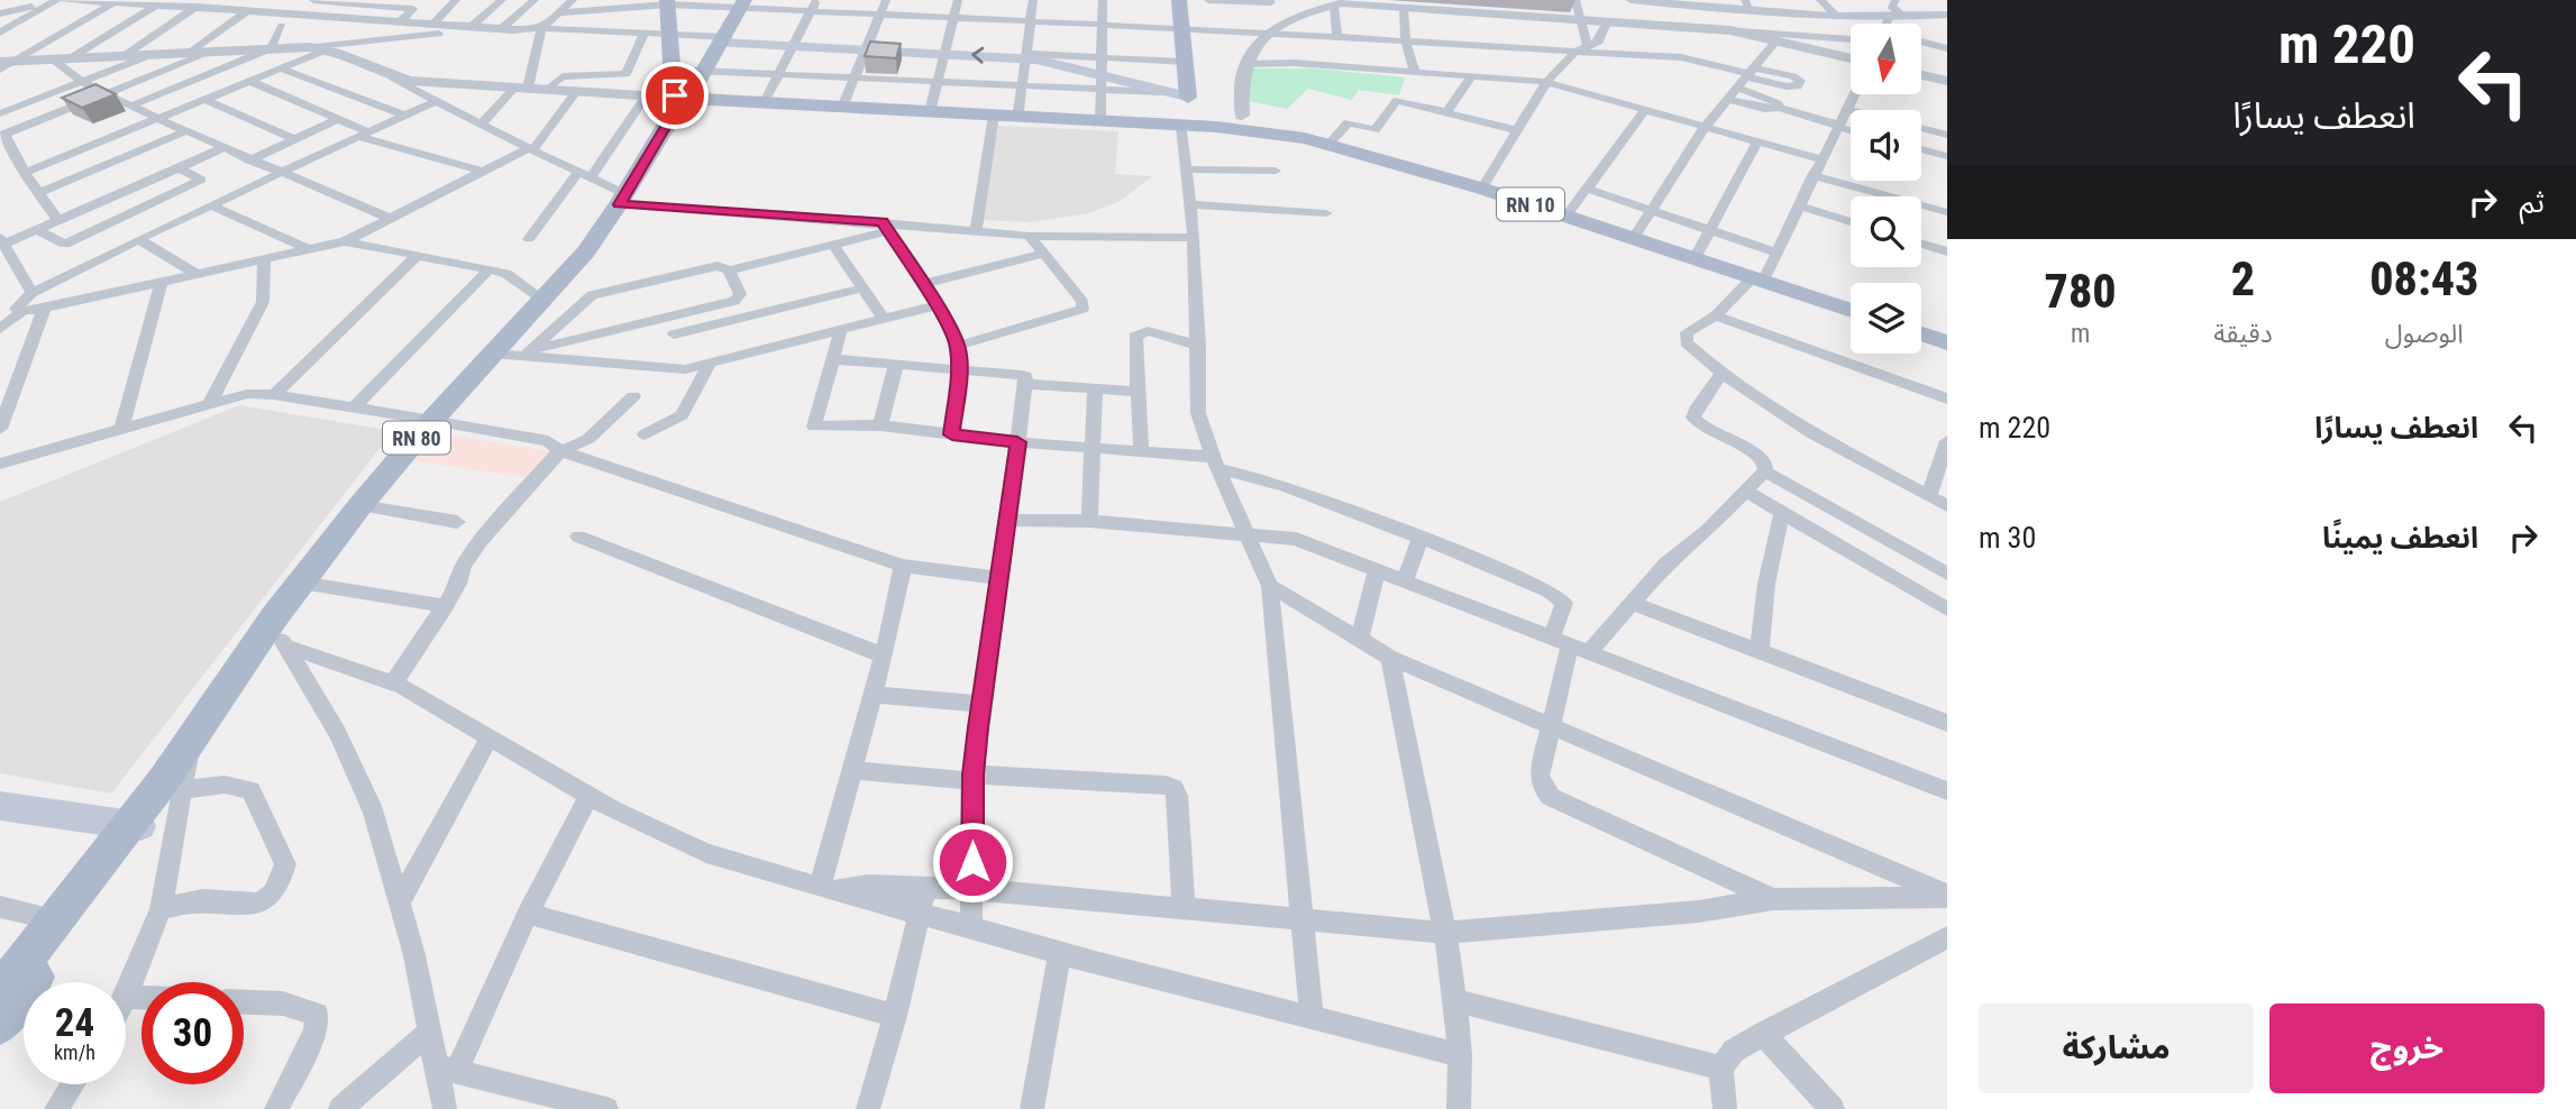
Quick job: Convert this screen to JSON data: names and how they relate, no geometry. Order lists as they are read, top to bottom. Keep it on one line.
{"streets":{"main road":["RN 10","RN 80"]},"crossings":[["RN 10","RN 80"]],"north":"bottom","page":{"turn":["220 m","انعطف يسارًا"],"then":"ثم","eta":["08:43","الوصول","2","دقيقة","780","m"],"list":[{"name":"انعطف يسارًا","value":"220 m"},{"name":"انعطف يمينًا","value":"30 m"}],"speed":"24 km/h","limit":"30","buttons":["خروج","مشاركة"]}}
